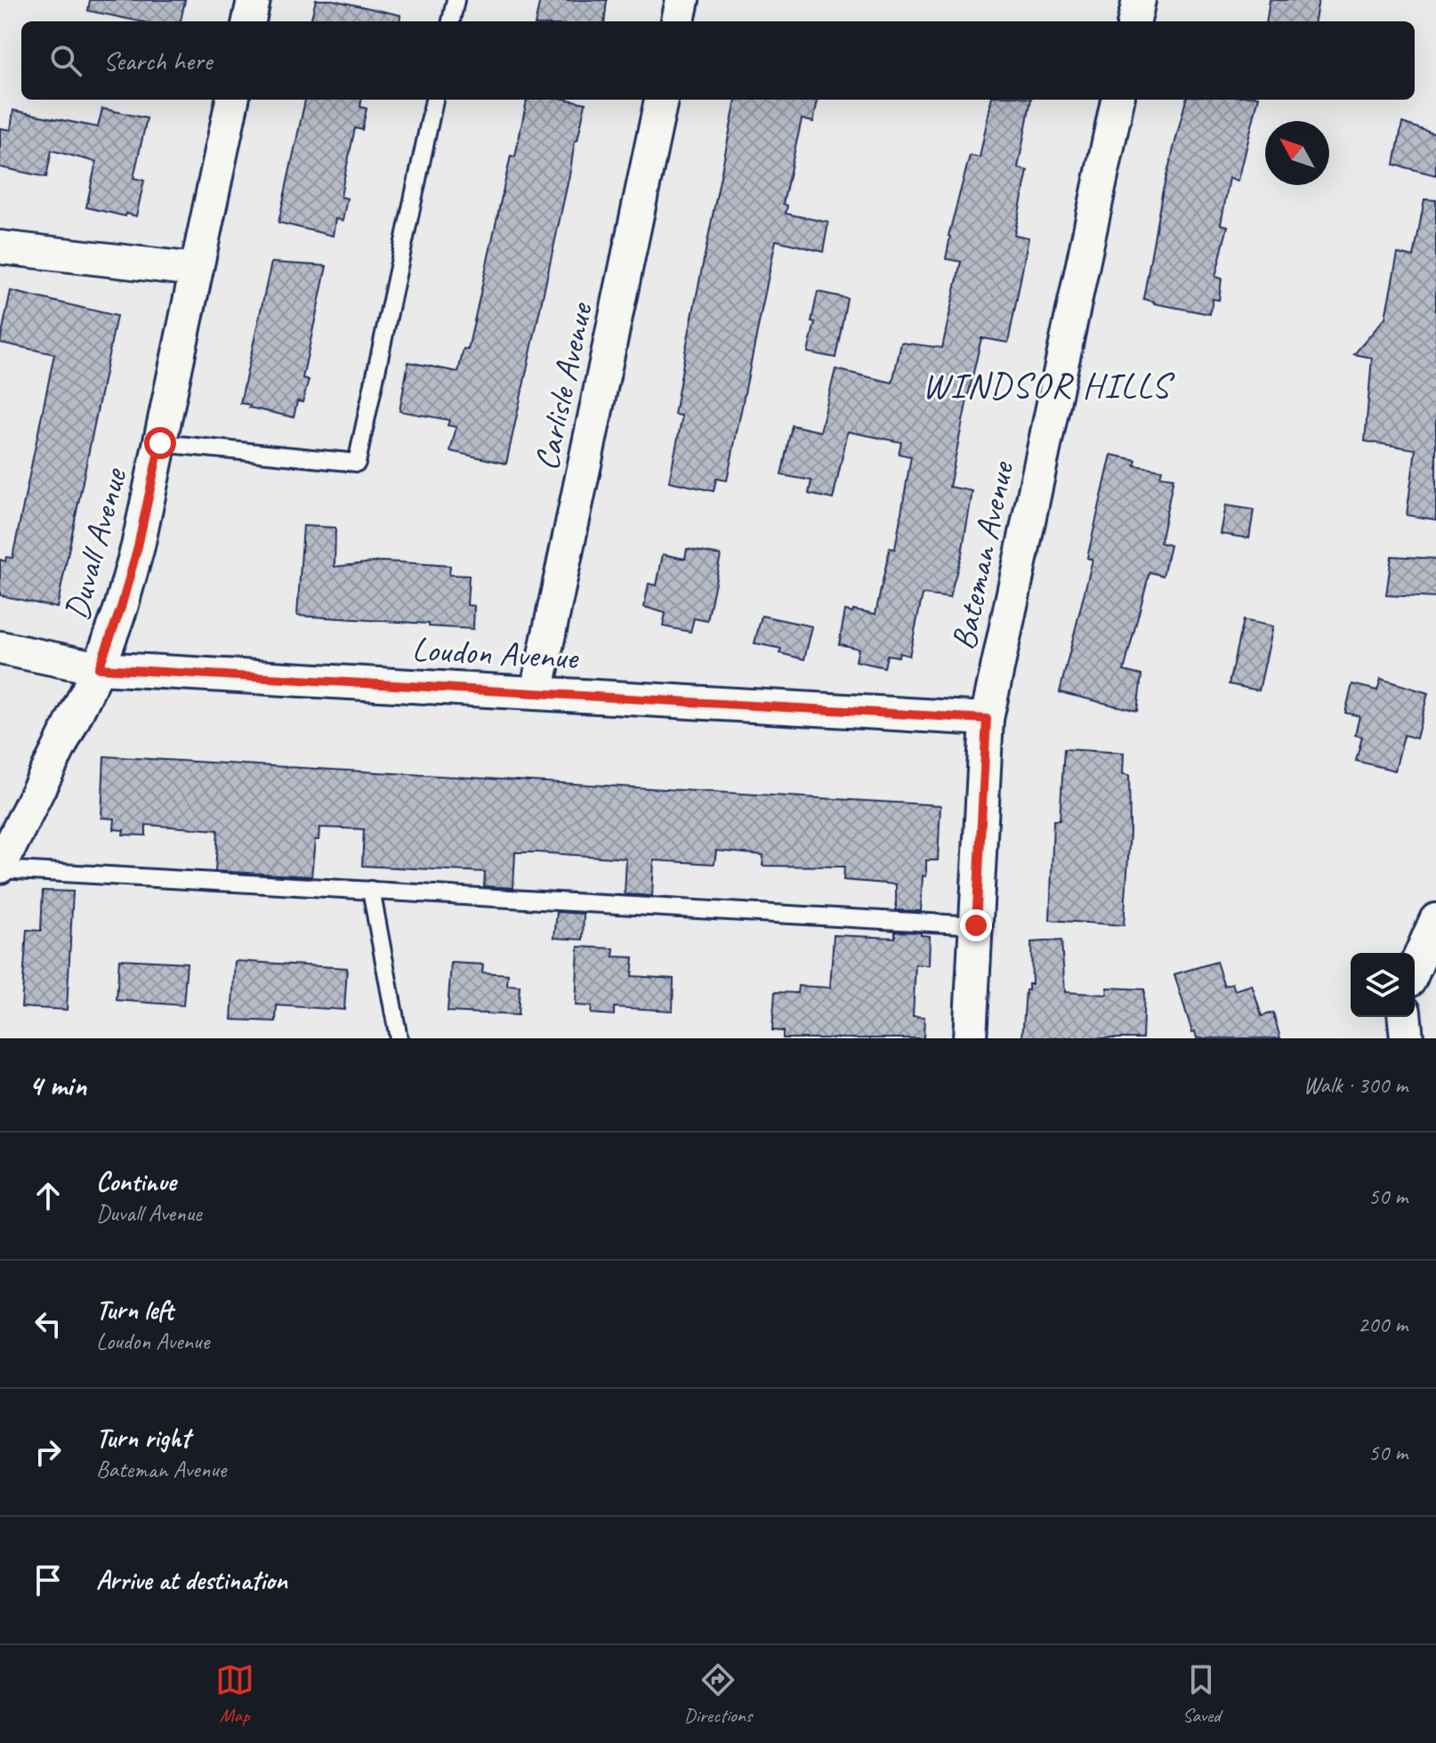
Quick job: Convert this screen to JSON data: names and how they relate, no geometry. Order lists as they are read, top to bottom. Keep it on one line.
{"streets":{"street":["Carlisle Avenue","Duvall Avenue","Bateman Avenue","Loudon Avenue"]},"crossings":[["Carlisle Avenue","Loudon Avenue"],["Duvall Avenue","Loudon Avenue"],["Bateman Avenue","Loudon Avenue"]],"districts":["WINDSOR HILLS"],"north":"top left","page":{"search":"Search here","heading":["4 min","Walk · 300 m"],"list":[["Continue","Duvall Avenue","50 m"],["Turn left","Loudon Avenue","200 m"],["Turn right","Bateman Avenue","50 m"],"Arrive at destination"],"nav":["Map","Directions","Saved"]}}
